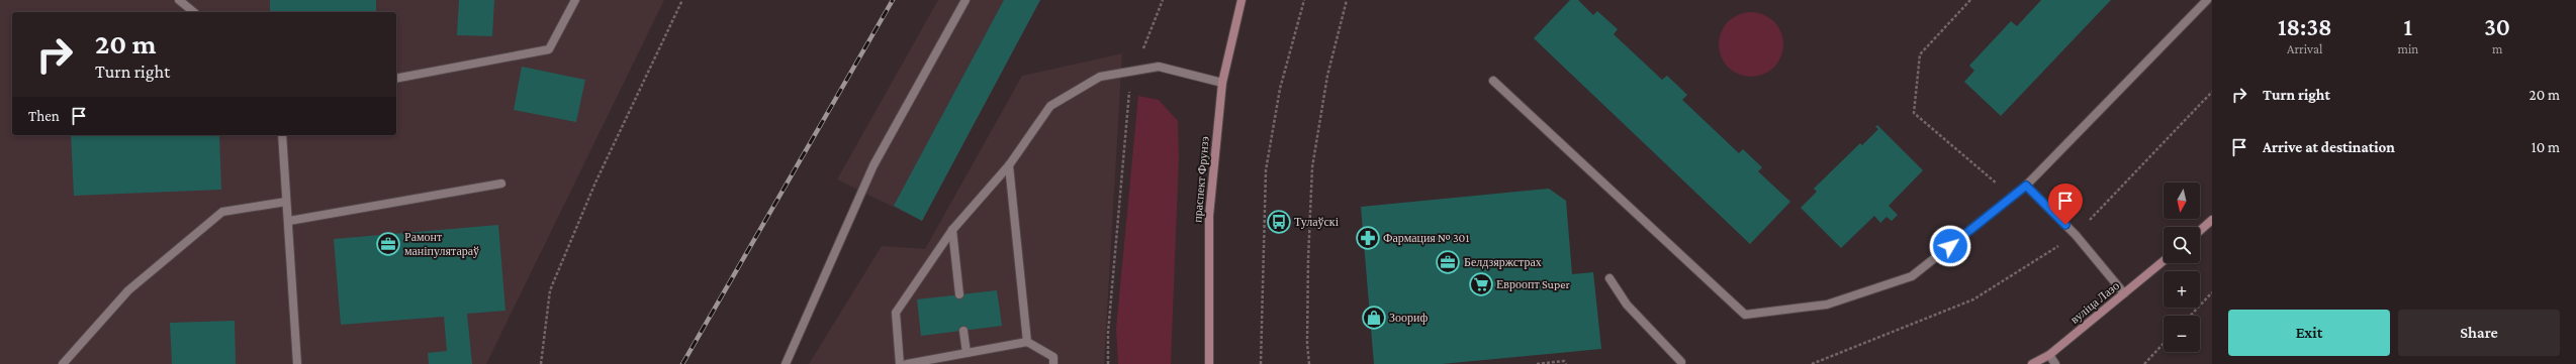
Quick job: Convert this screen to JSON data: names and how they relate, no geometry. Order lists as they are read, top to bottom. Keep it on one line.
{"streets":{"main road":["праспект Фрунзэ","вуліца Лазо"]},"places":{"bus stop":["Тулаўскі"],"pharmacy":["Фармация № 301"],"office":["Рамонт маніпулятараў","Белдзяржстрах"],"supermarket":["Евроопт Super"],"shop":["Зоориф"]},"north":"bottom","page":{"eta":["18:38","Arrival","1","min","30","m"],"turn":["20 m","Turn right"],"list":[{"name":"Turn right","value":"20 m"},{"name":"Arrive at destination","value":"10 m"}],"then":"Then","map_buttons":["+","−"],"buttons":["Exit","Share"]}}
